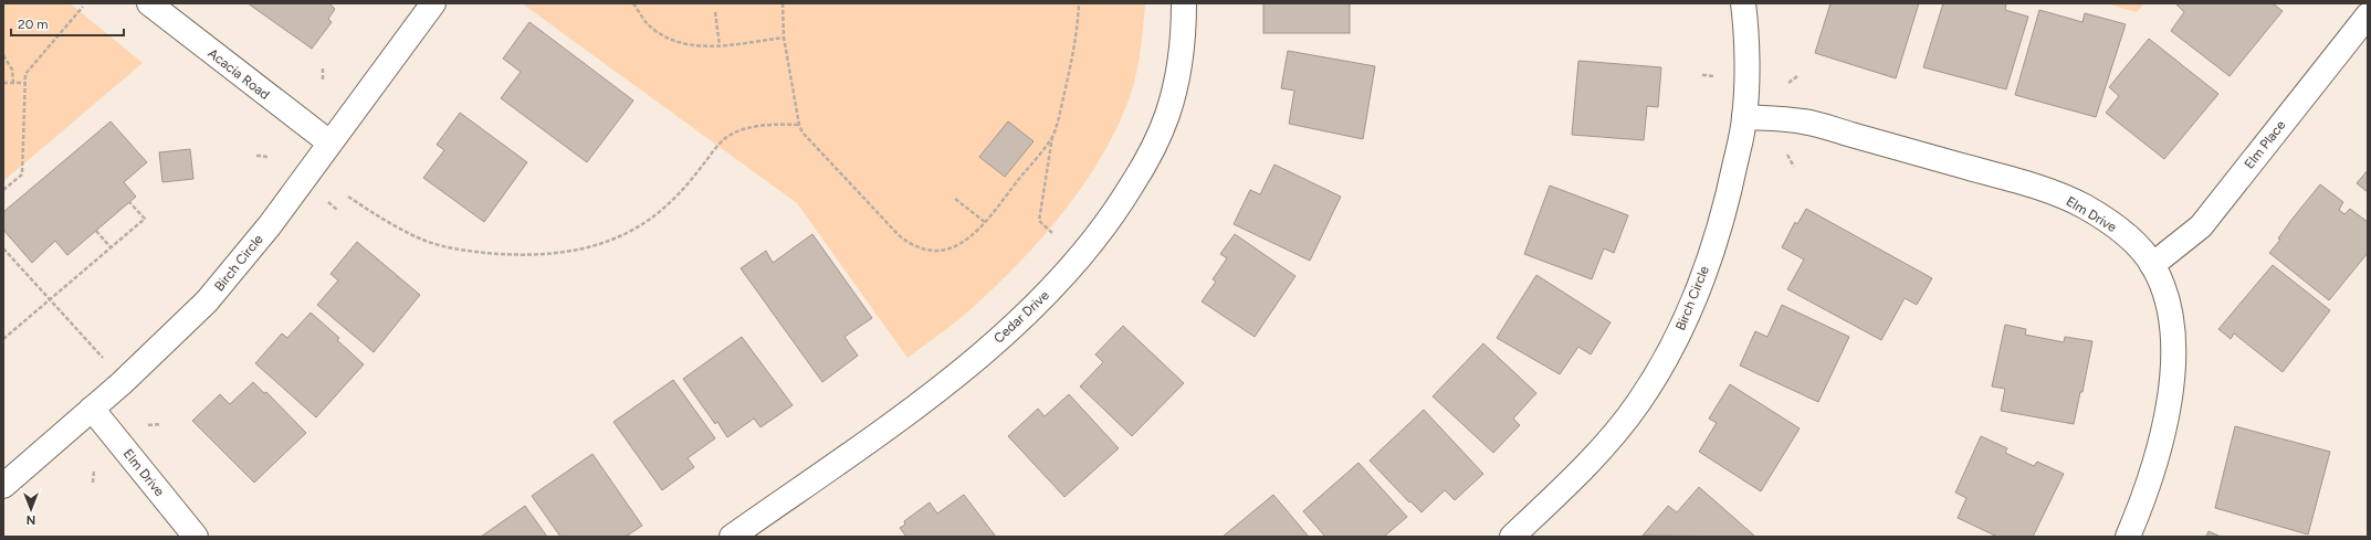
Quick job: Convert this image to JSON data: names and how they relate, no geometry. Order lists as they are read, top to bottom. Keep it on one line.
{"streets":{"street":["Acacia Road","Elm Place","Elm Drive","Birch Circle","Cedar Drive"]},"crossings":[["Acacia Road","Birch Circle"],["Elm Place","Elm Drive"],["Elm Drive","Birch Circle"]],"scale_bar":"20 m","north":"bottom"}
